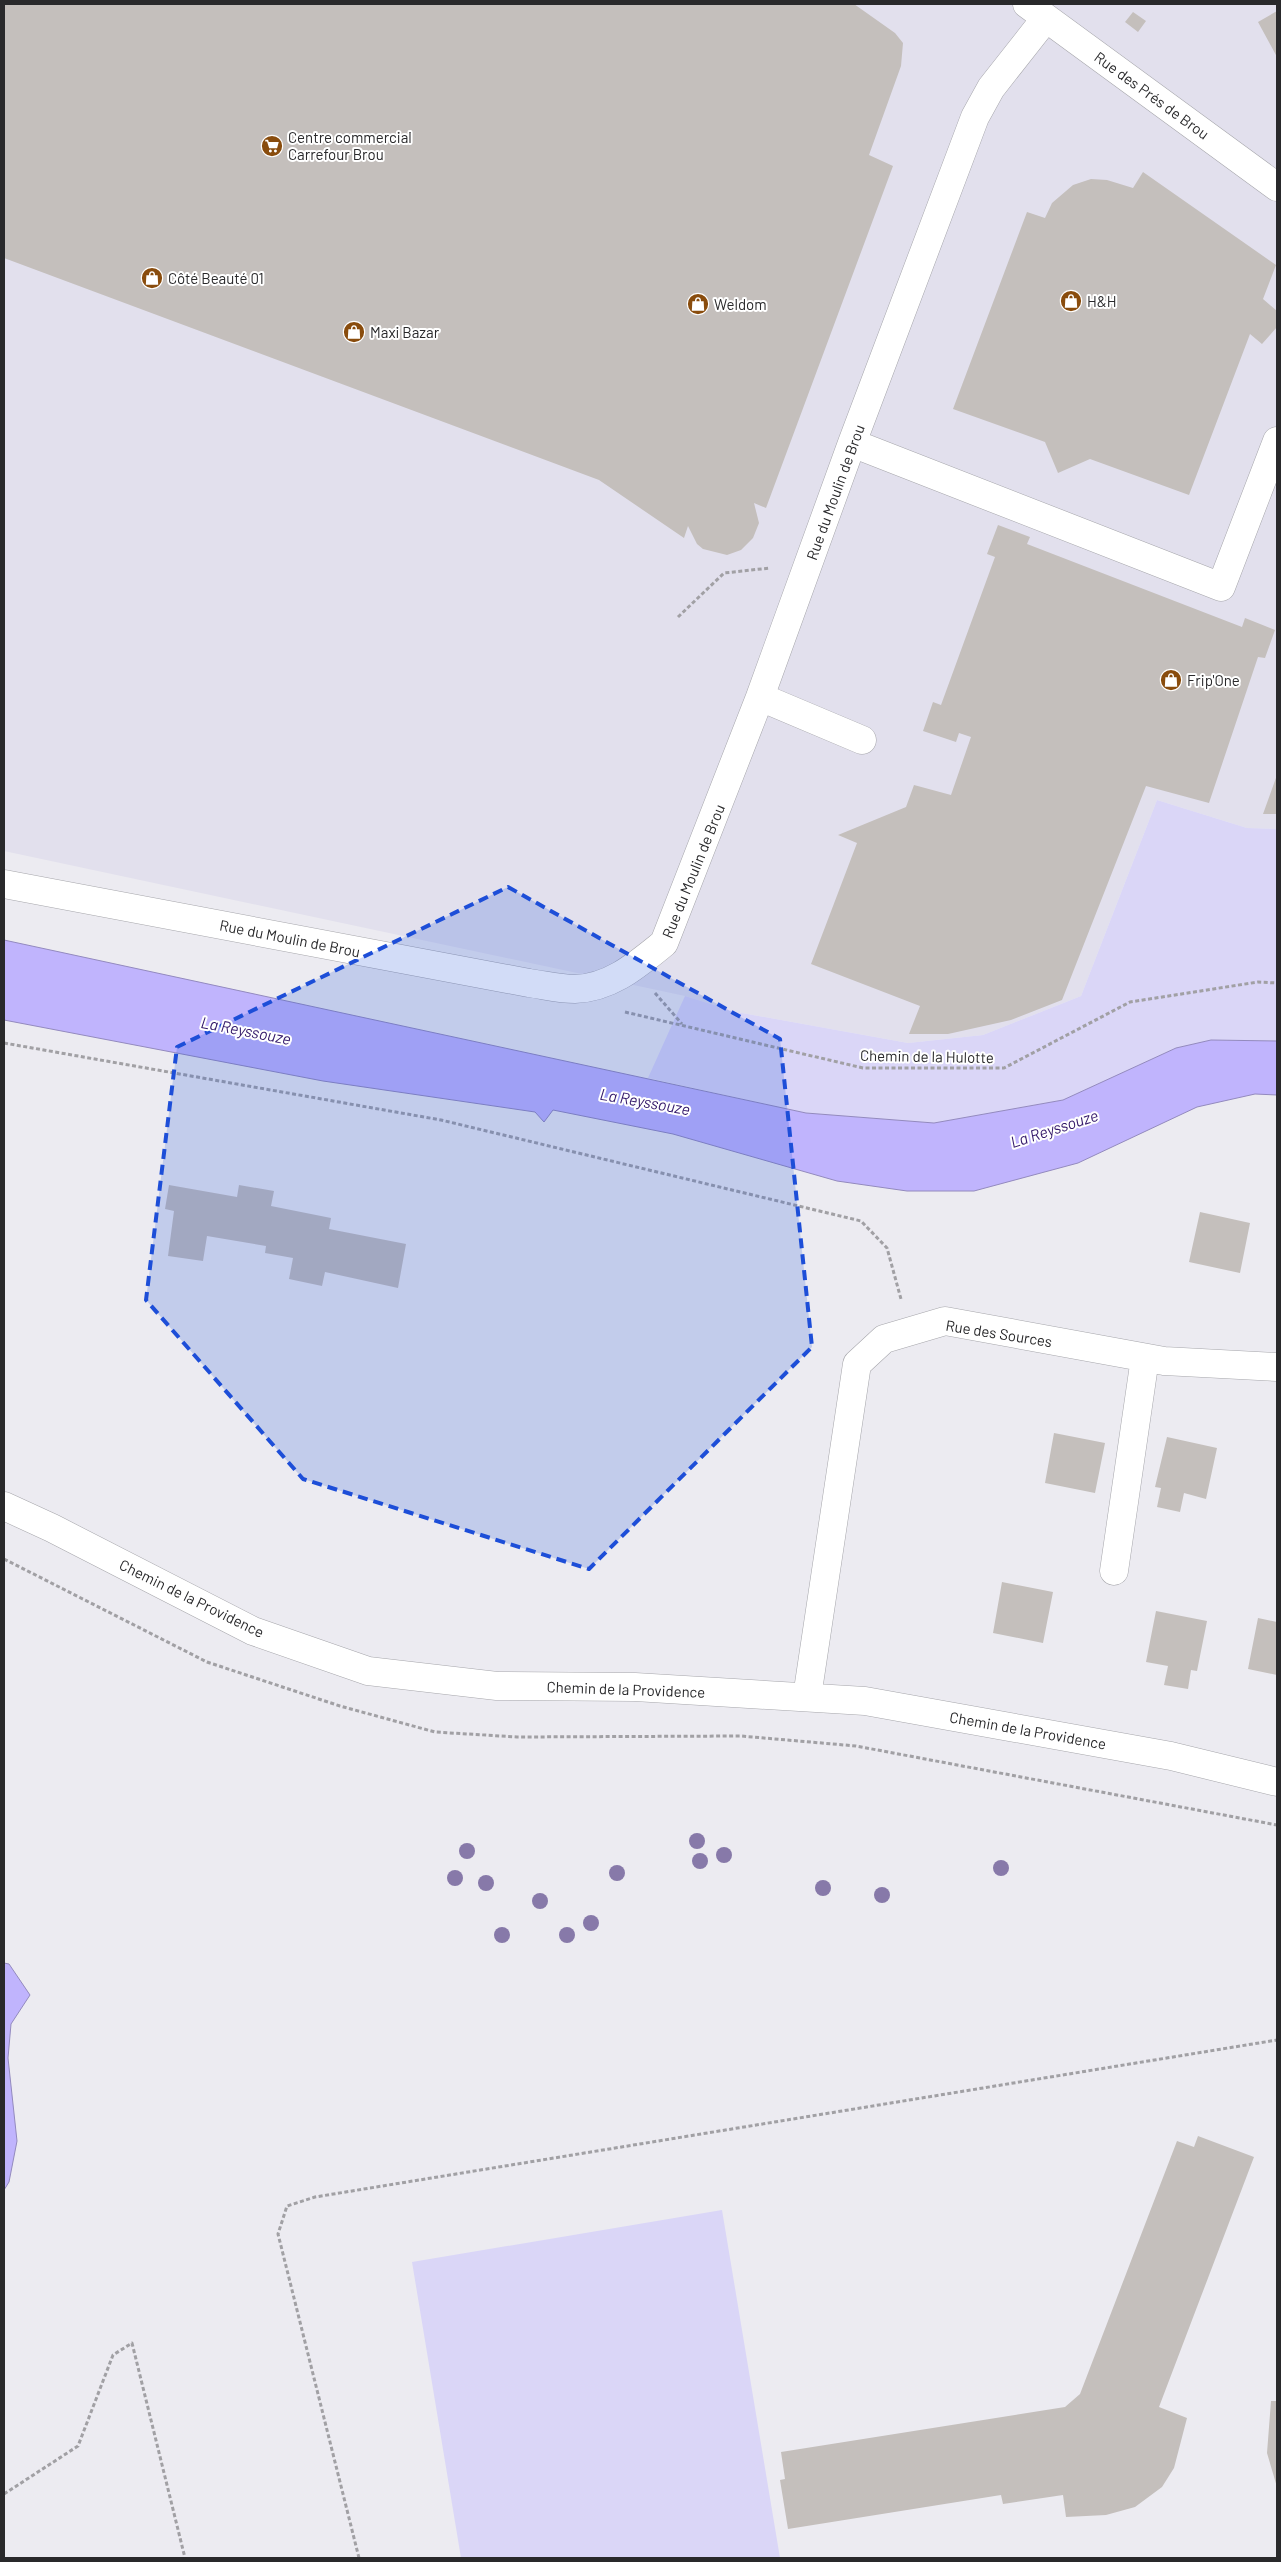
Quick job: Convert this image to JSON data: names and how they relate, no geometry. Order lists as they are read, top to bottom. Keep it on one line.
{"streets":{"street":["Rue des Prés de Brou","Rue du Moulin de Brou","Rue des Sources","Chemin de la Providence"],"path":["Chemin de la Hulotte"]},"crossings":[["Rue des Prés de Brou","Rue du Moulin de Brou"],["Rue du Moulin de Brou","Chemin de la Hulotte"],["Rue des Sources","Chemin de la Providence"]],"water":["La Reyssouze"],"places":{"supermarket":["Centre commercial Carrefour Brou"],"shop":["Côté Beauté 01","H&H","Weldom","Maxi Bazar","Frip'One"]}}
